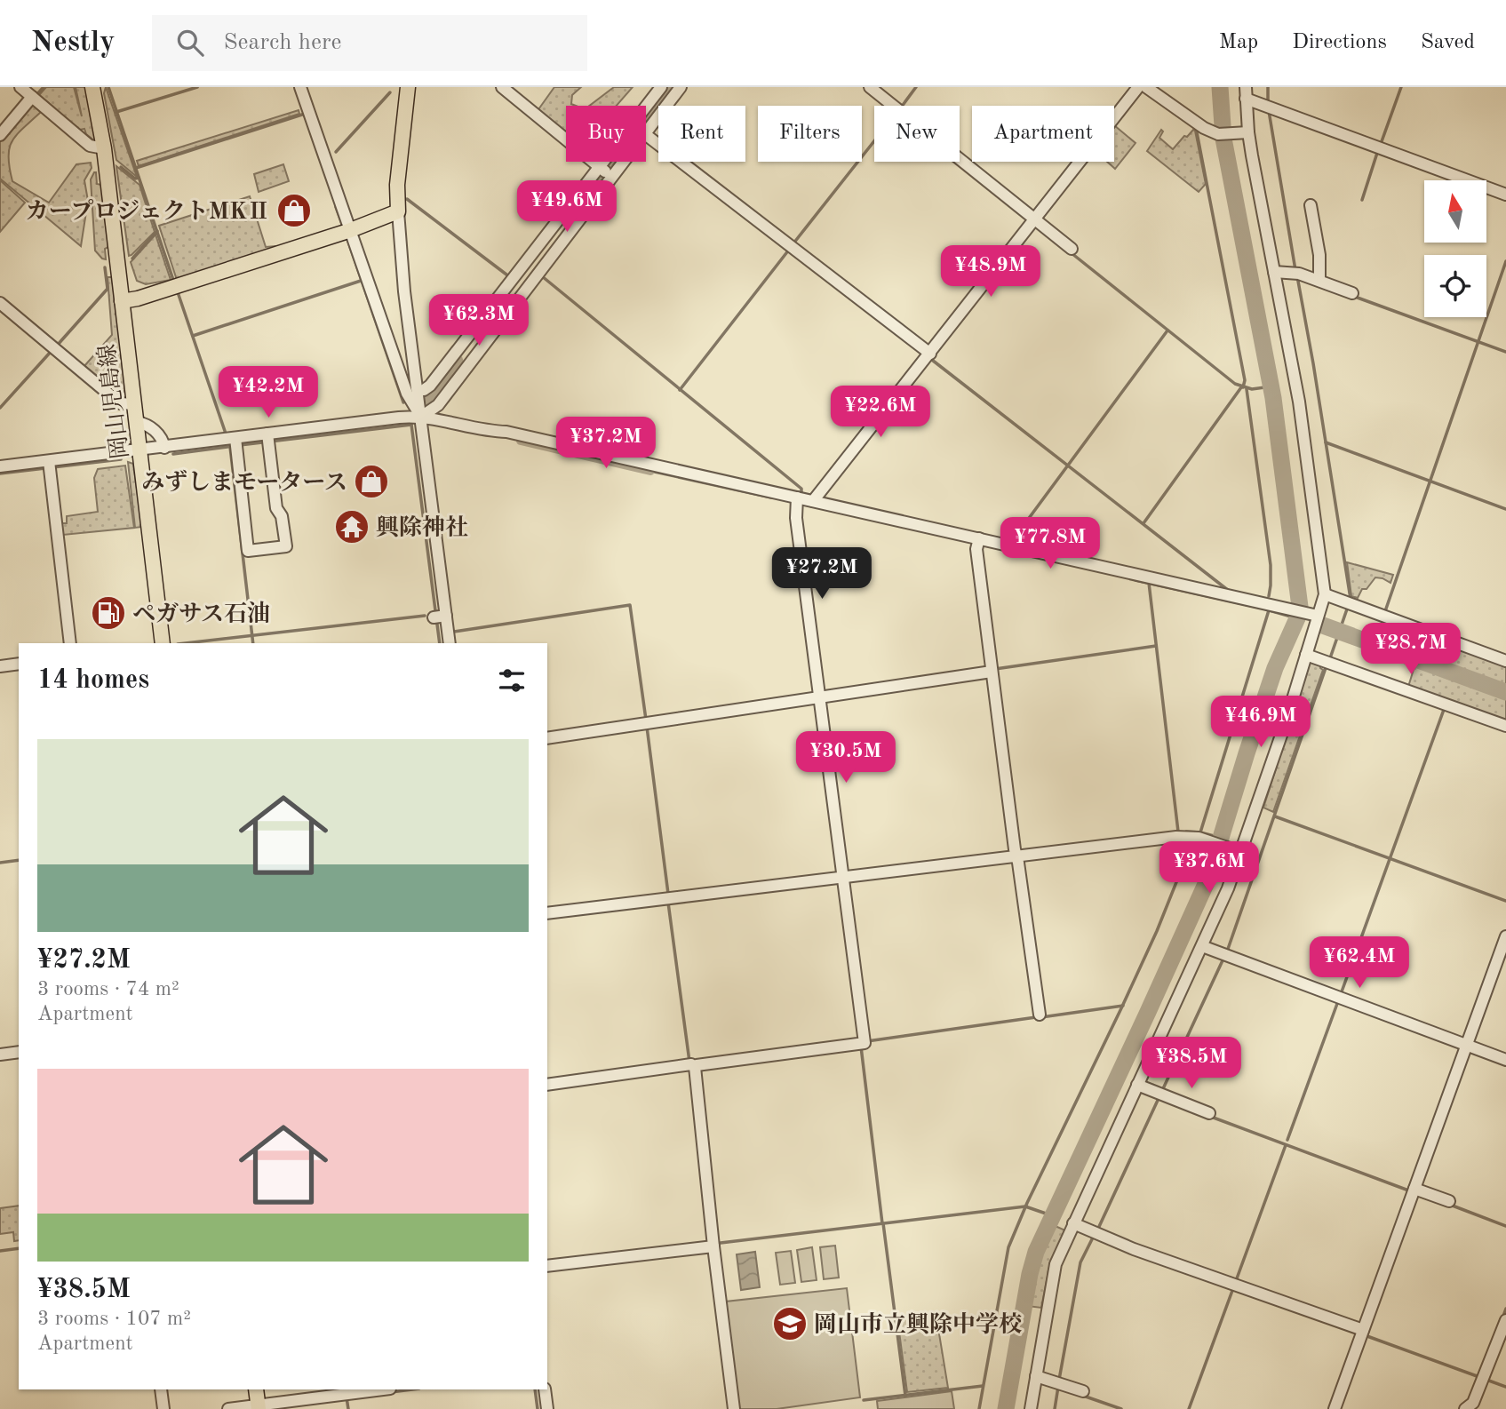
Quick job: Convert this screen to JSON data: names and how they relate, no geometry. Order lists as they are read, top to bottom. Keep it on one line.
{"streets":{"main road":["岡山児島線"]},"places":{"shop":["カープロジェクトMKⅡ","みずしまモータース"],"temple":["興除神社"],"fuel station":["ペガサス石油"],"school or university":["岡山市立興除中学校"]},"north":"top","page":{"header":"Nestly","search":"Search here","nav":["Map","Directions","Saved"],"chip":["Buy","Rent","Filters","New","Apartment"],"price":["¥49.6M","¥48.9M","¥62.3M","¥42.2M","¥22.6M","¥37.2M","¥77.8M","¥27.2M","¥28.7M","¥46.9M","¥30.5M","¥37.6M","¥62.4M","¥38.5M"],"heading":"14 homes","list":[{"name":"¥27.2M","note":"3 rooms · 74 m² · Apartment"},{"name":"¥38.5M","note":"3 rooms · 107 m² · Apartment"}]}}
